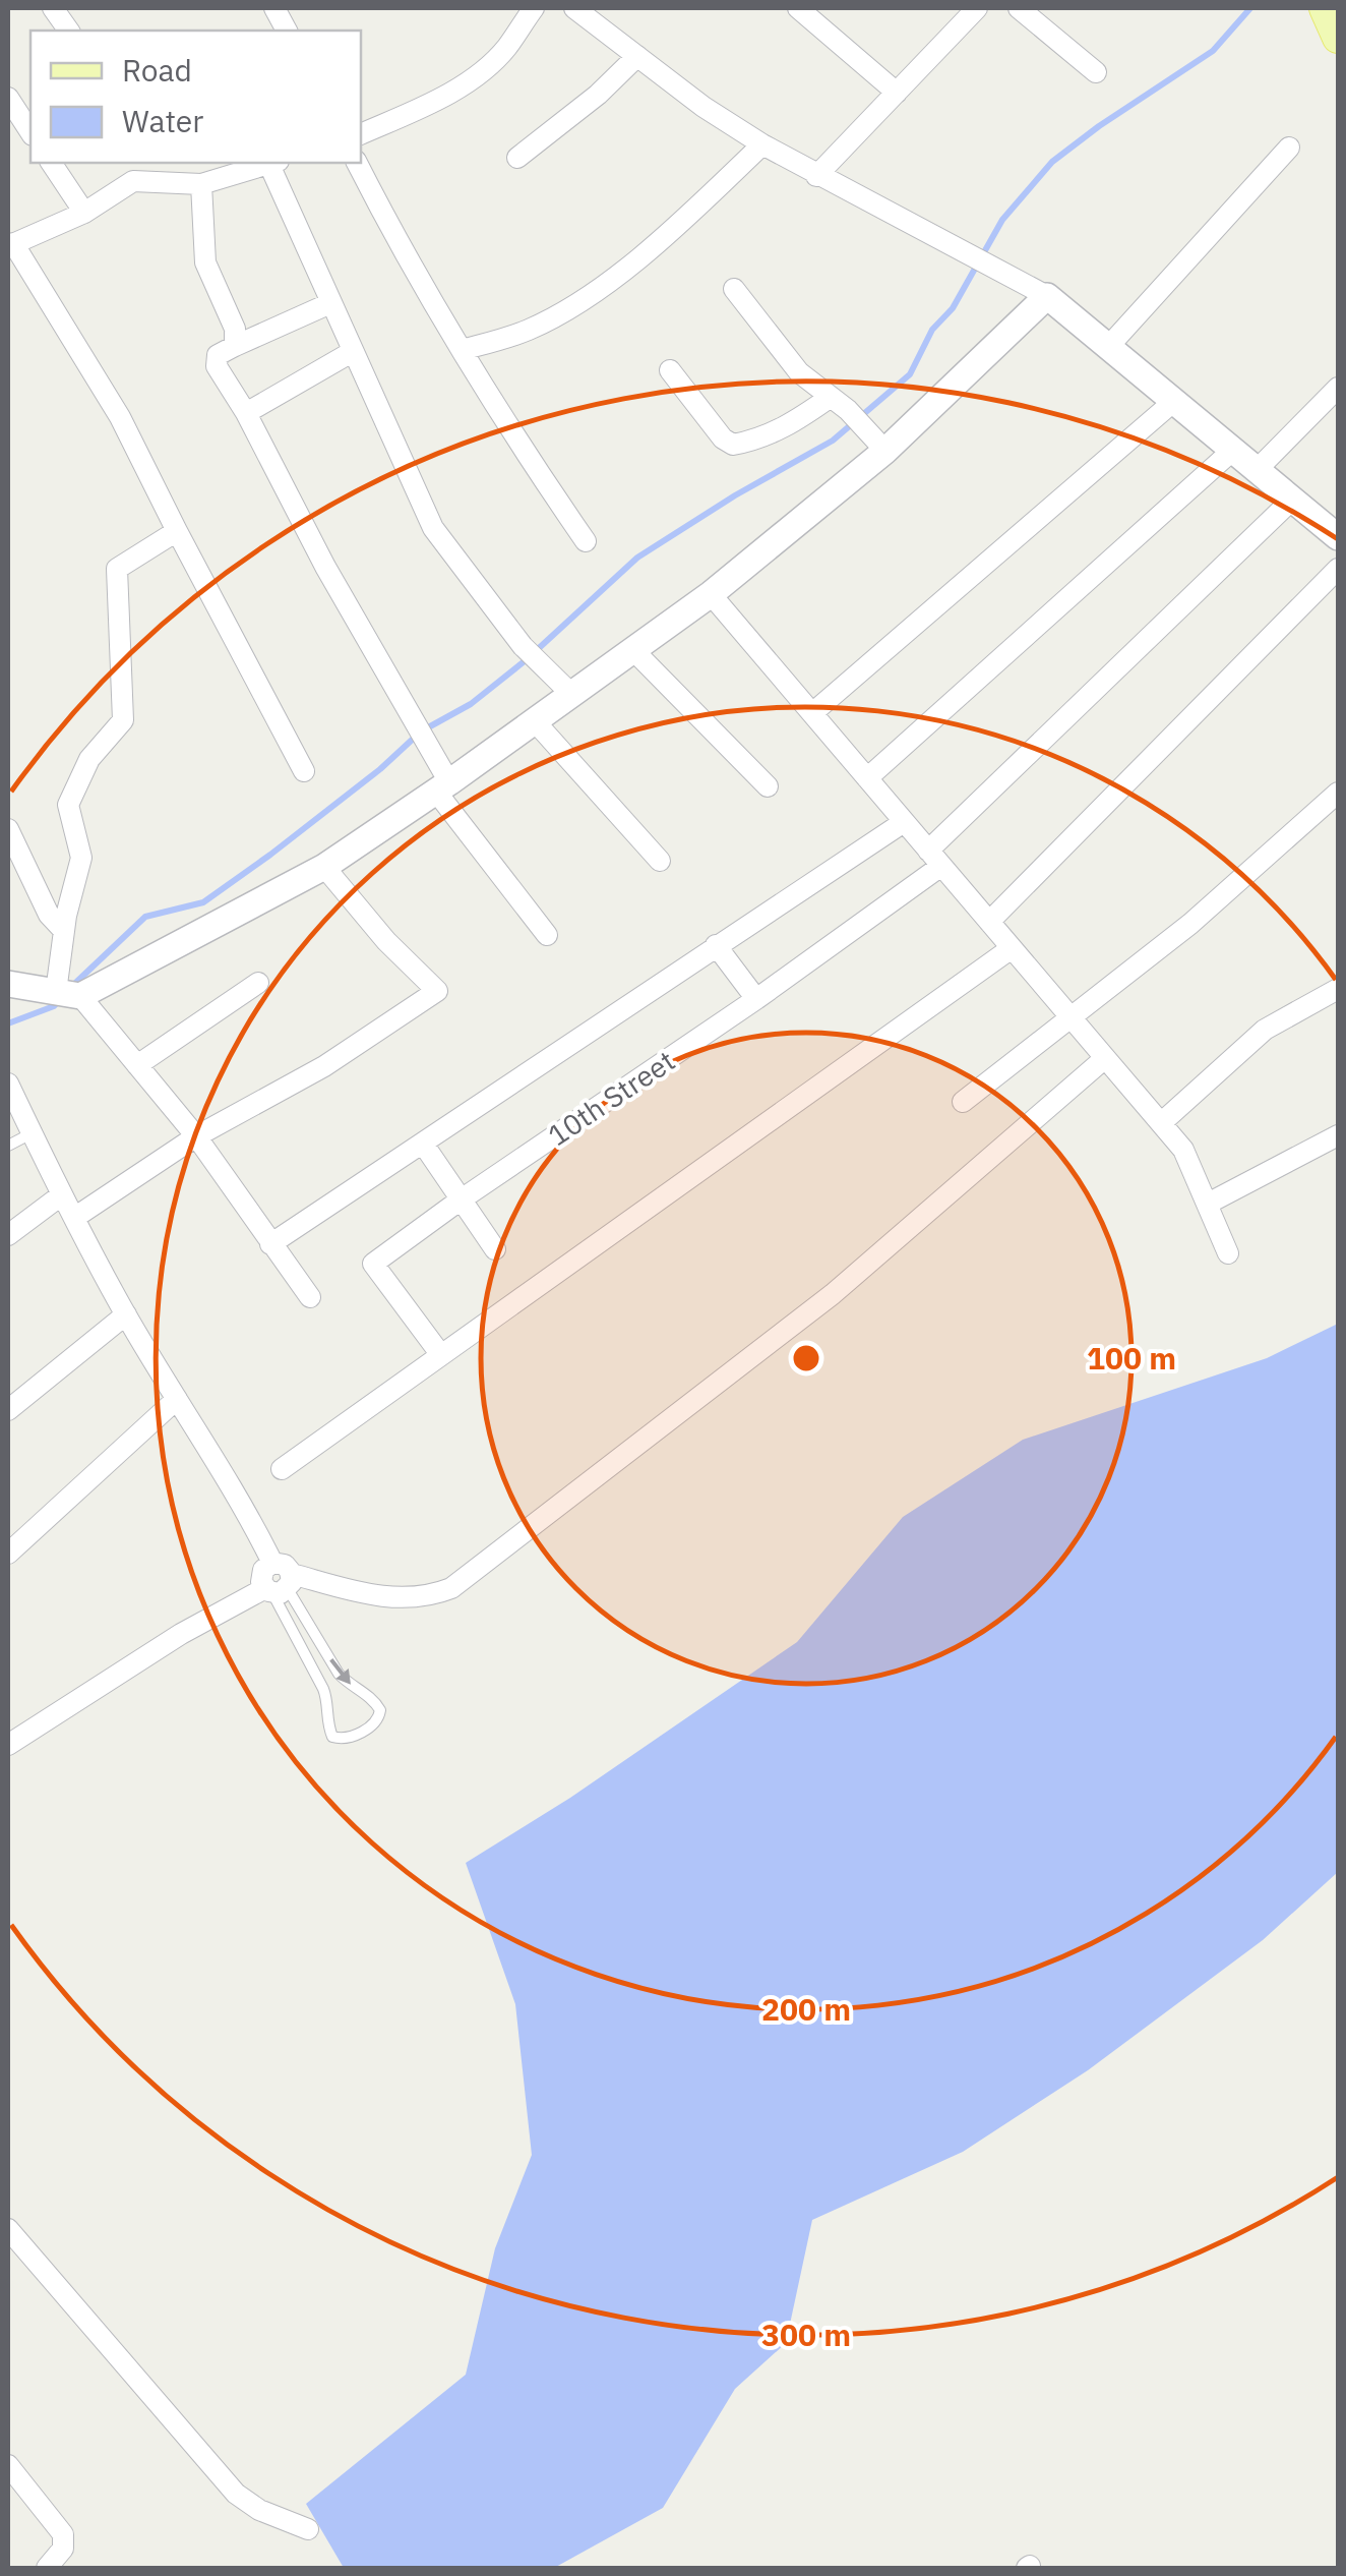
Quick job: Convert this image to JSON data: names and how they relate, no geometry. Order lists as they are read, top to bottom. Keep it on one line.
{"streets":{"street":["10th Street"]},"legend":["Road","Water"],"rings":["100 m","200 m","300 m"]}
